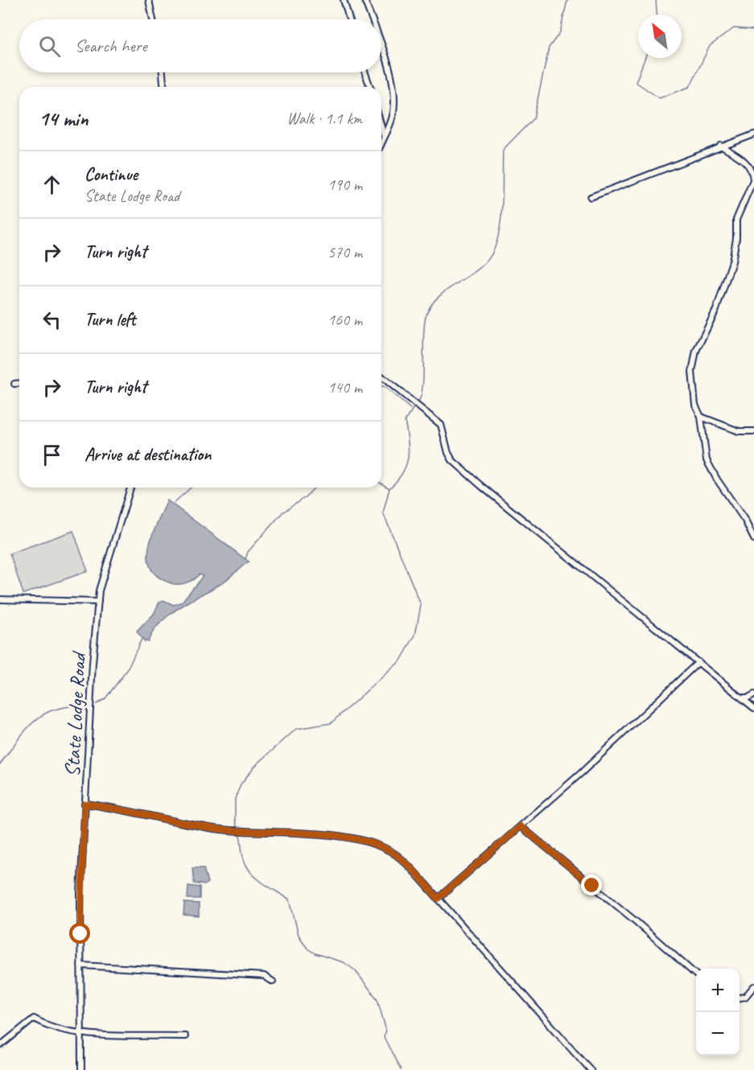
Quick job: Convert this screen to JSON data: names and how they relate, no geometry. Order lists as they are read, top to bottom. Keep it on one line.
{"streets":{"street":["State Lodge Road"]},"north":"top left","page":{"search":"Search here","heading":["14 min","Walk · 1.1 km"],"list":[["Continue","State Lodge Road","190 m"],["Turn right","570 m"],["Turn left","160 m"],["Turn right","140 m"],"Arrive at destination"],"map_buttons":["+","−"]}}
